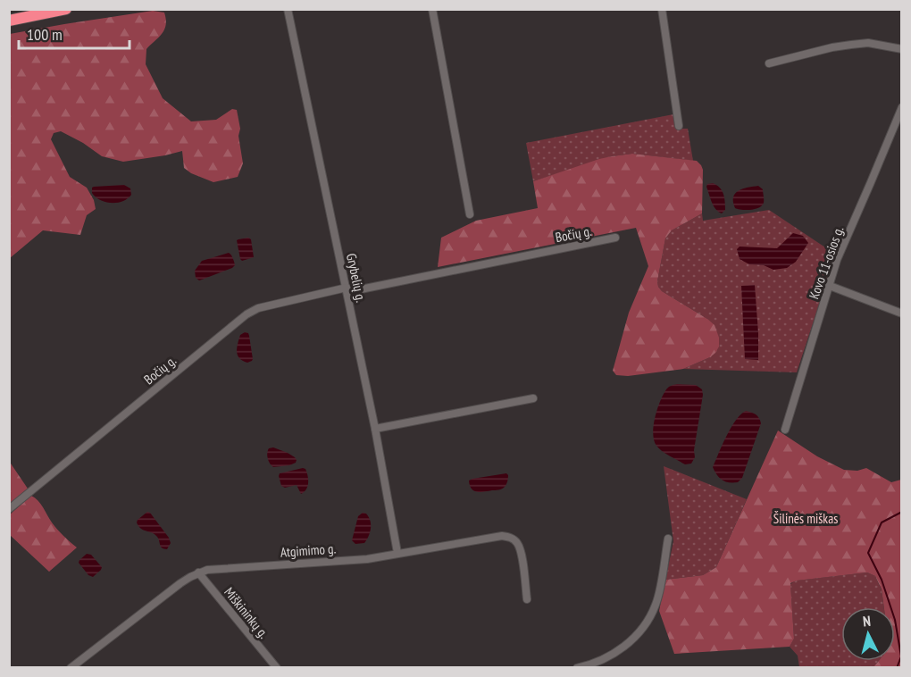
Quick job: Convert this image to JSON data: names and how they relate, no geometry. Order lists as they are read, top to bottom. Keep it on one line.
{"streets":{"street":["Bočių g.","Kovo 11-osios g.","Grybelių g.","Atgimimo g.","Miškininkų g."]},"crossings":[["Bočių g.","Grybelių g."],["Grybelių g.","Atgimimo g."],["Atgimimo g.","Miškininkų g."]],"parks":["Šilinės miškas"],"scale_bar":"100 m","north":"top"}
